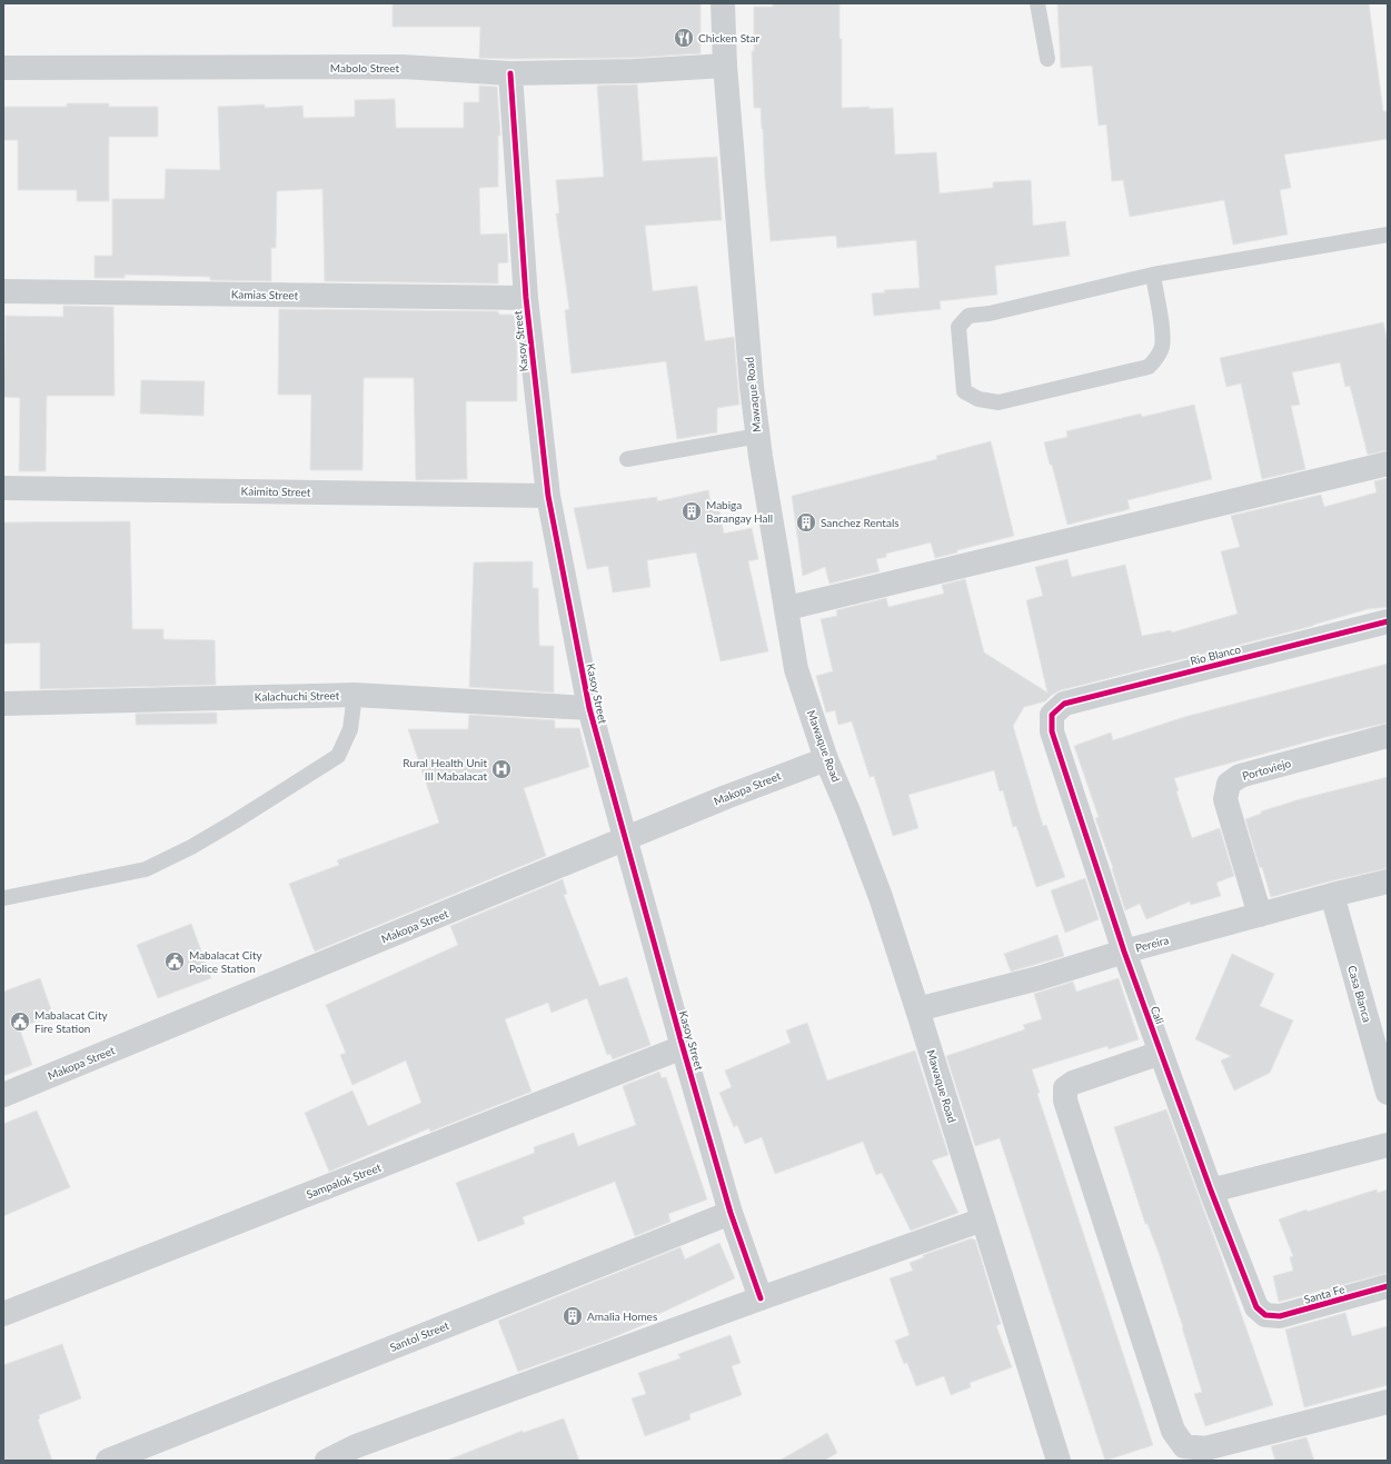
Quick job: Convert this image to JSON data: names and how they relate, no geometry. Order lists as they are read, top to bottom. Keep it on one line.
{"streets":{"street":["Mabolo Street","Kamias Street","Kasoy Street","Mawaque Road","Kaimito Street","Rio Blanco","Kalachuchi Street","Portoviejo","Makopa Street","Pereira","Casa Blanca","Cali","Sampalok Street","Santa Fe","Santol Street"]},"crossings":[["Mabolo Street","Kasoy Street"],["Mabolo Street","Mawaque Road"],["Kamias Street","Kasoy Street"],["Kasoy Street","Kaimito Street"],["Kasoy Street","Kalachuchi Street"],["Kasoy Street","Makopa Street"],["Kasoy Street","Sampalok Street"],["Kasoy Street","Santol Street"],["Mawaque Road","Makopa Street"],["Mawaque Road","Pereira"],["Rio Blanco","Cali"],["Portoviejo","Pereira"],["Pereira","Casa Blanca"],["Pereira","Cali"],["Cali","Santa Fe"]],"places":{"restaurant":["Chicken Star"],"building":["Mabiga Barangay Hall","Sanchez Rentals","Amalia Homes"],"hospital":["Rural Health Unit III Mabalacat"],"public building":["Mabalacat City Police Station","Mabalacat City Fire Station"]}}
